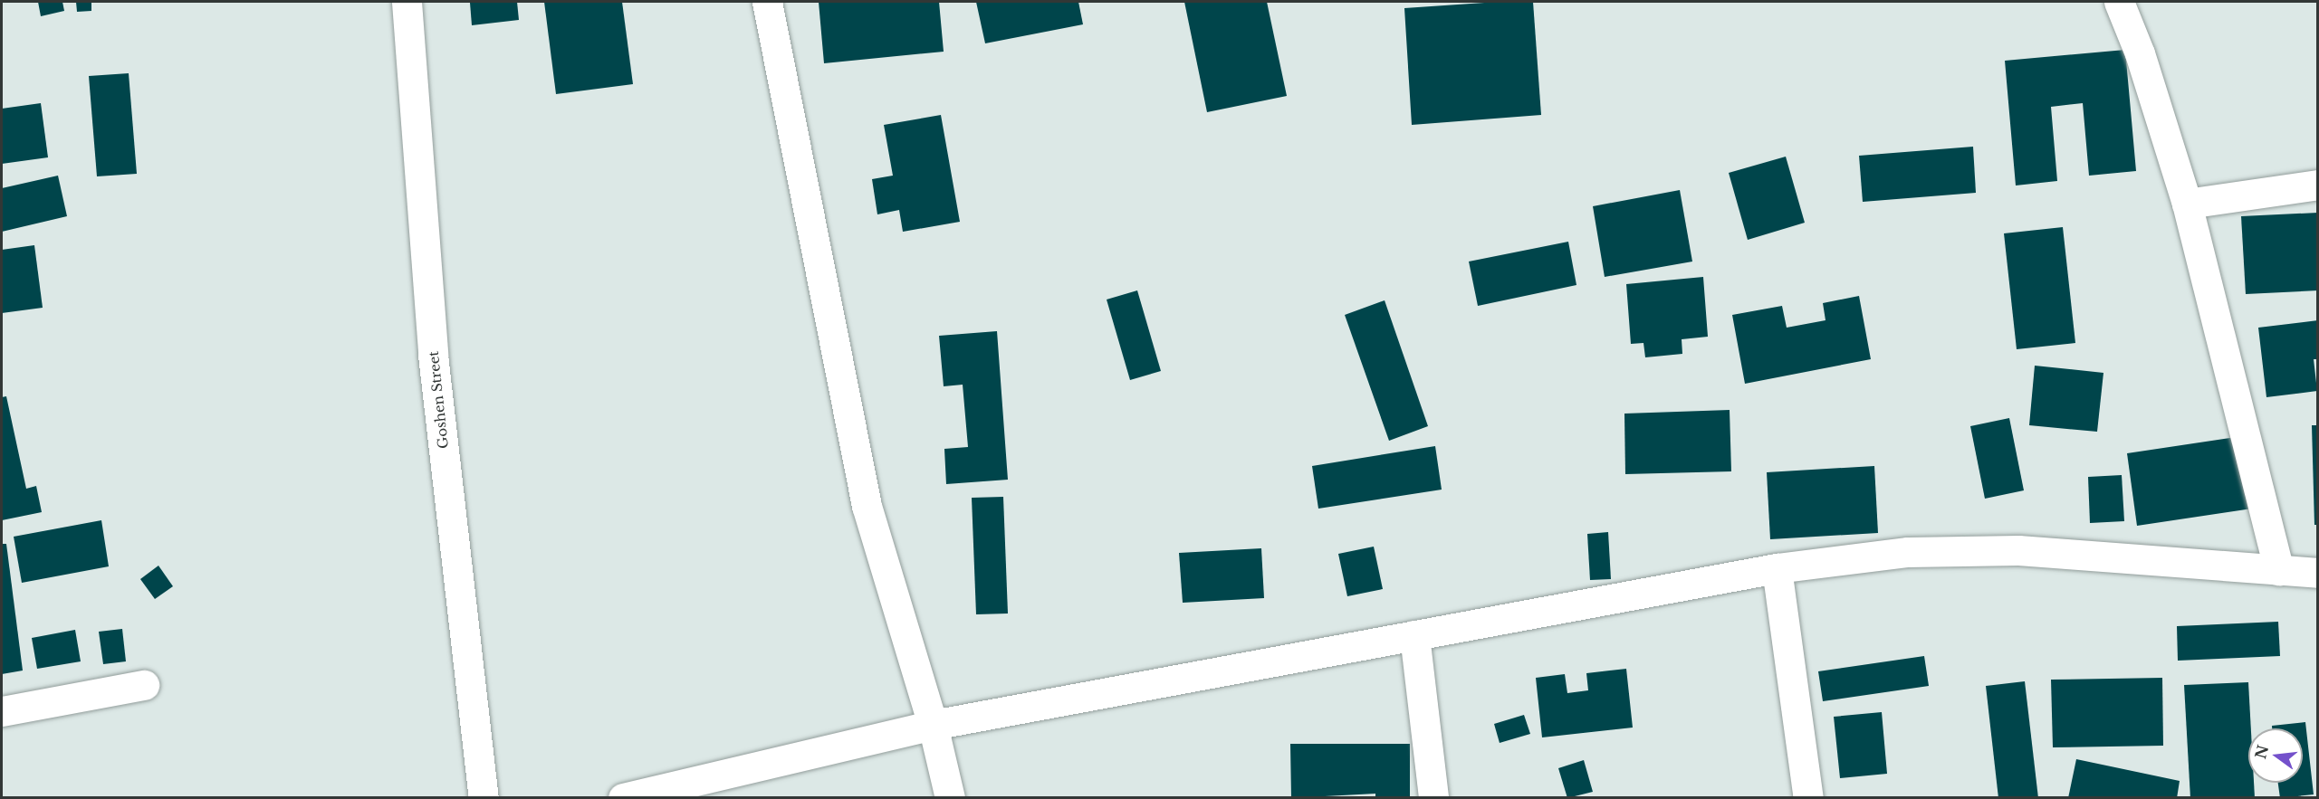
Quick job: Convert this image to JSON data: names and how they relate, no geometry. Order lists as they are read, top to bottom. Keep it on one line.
{"streets":{"street":["Goshen Street"]},"north":"left"}
